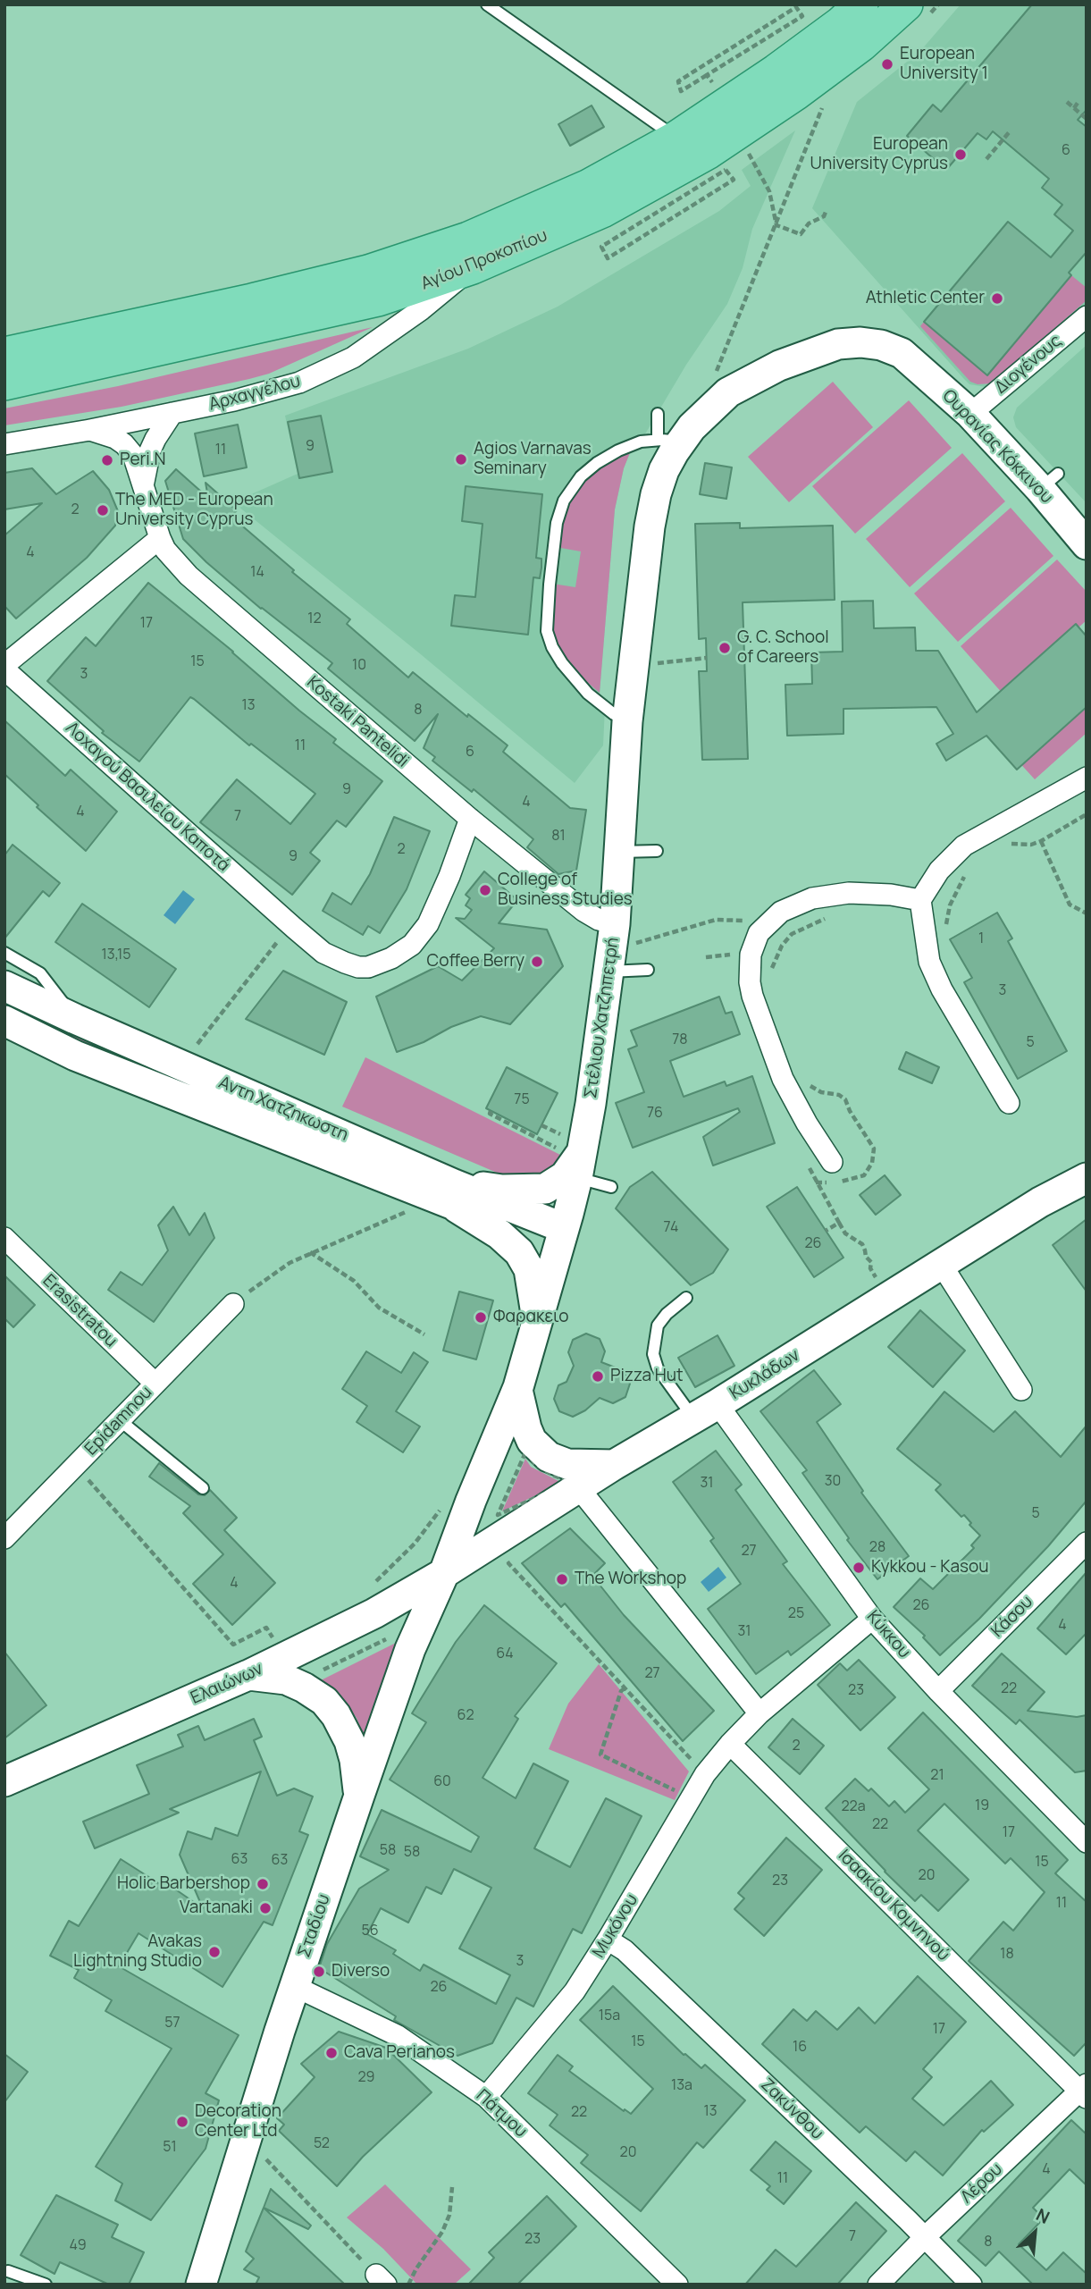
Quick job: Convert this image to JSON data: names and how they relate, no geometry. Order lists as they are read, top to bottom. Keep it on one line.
{"streets":{"main road":["Αγίου Προκοπίου","Ουρανίας Κόκκινου","Στέλιου Χατζηπετρή","Αντη Χατζηκωστη","Κυκλάδων","Ελαιώνων","Σταδίου"],"street":["Διογένους","Αρχαγγέλου","Kostaki Pantelidi","Λοχαγού Βασιλείου Καποτά","Erasistratou","Epidamnou","Κάσου","Κύκκου","Ισαακίου Κομνηνού","Μυκόνου","Ζακύνθου","Πάτμου","Λέρου"]},"crossings":[["Αγίου Προκοπίου","Αρχαγγέλου"],["Διογένους","Ουρανίας Κόκκινου"],["Αρχαγγέλου","Kostaki Pantelidi"],["Ουρανίας Κόκκινου","Στέλιου Χατζηπετρή"],["Kostaki Pantelidi","Λοχαγού Βασιλείου Καποτά"],["Kostaki Pantelidi","Στέλιου Χατζηπετρή"],["Στέλιου Χατζηπετρή","Αντη Χατζηκωστη"],["Στέλιου Χατζηπετρή","Κυκλάδων"],["Στέλιου Χατζηπετρή","Ελαιώνων"],["Στέλιου Χατζηπετρή","Σταδίου"],["Erasistratou","Epidamnou"],["Κυκλάδων","Κύκκου"],["Κυκλάδων","Ελαιώνων"],["Κυκλάδων","Σταδίου"],["Κάσου","Κύκκου"],["Ελαιώνων","Σταδίου"],["Ισαακίου Κομνηνού","Μυκόνου"],["Ισαακίου Κομνηνού","Λέρου"],["Σταδίου","Πάτμου"],["Μυκόνου","Ζακύνθου"],["Μυκόνου","Πάτμου"],["Ζακύνθου","Λέρου"]],"places":["European University 1","European University Cyprus","Athletic Center","Agios Varnavas Seminary","Peri.N","The MED - European University Cyprus","G. C. School of Careers","College of Business Studies","Coffee Berry","Φαρακειο","Pizza Hut","Kykkou - Kasou","The Workshop","Holic Barbershop","Vartanaki","Avakas Lightning Studio","Diverso","Cava Perianos","Decoration Center Ltd"],"house_numbers":["6","9","11","2","4","14","12","17","15","10","3","13","8","11","6","9","4","4","7","81","2","9","1","13,15","3","78","5","75","76","74","26","30","31","5","28","27","4","26","25","4","31","64","27","22","23","62","2","21","60","19","22a","22","17","58","58","63","63","15","20","23","11","56","18","3","26","15a","57","17","15","16","29","13a","13","22","52","51","20","4","11","7","23","8","49"],"north":"top right"}
